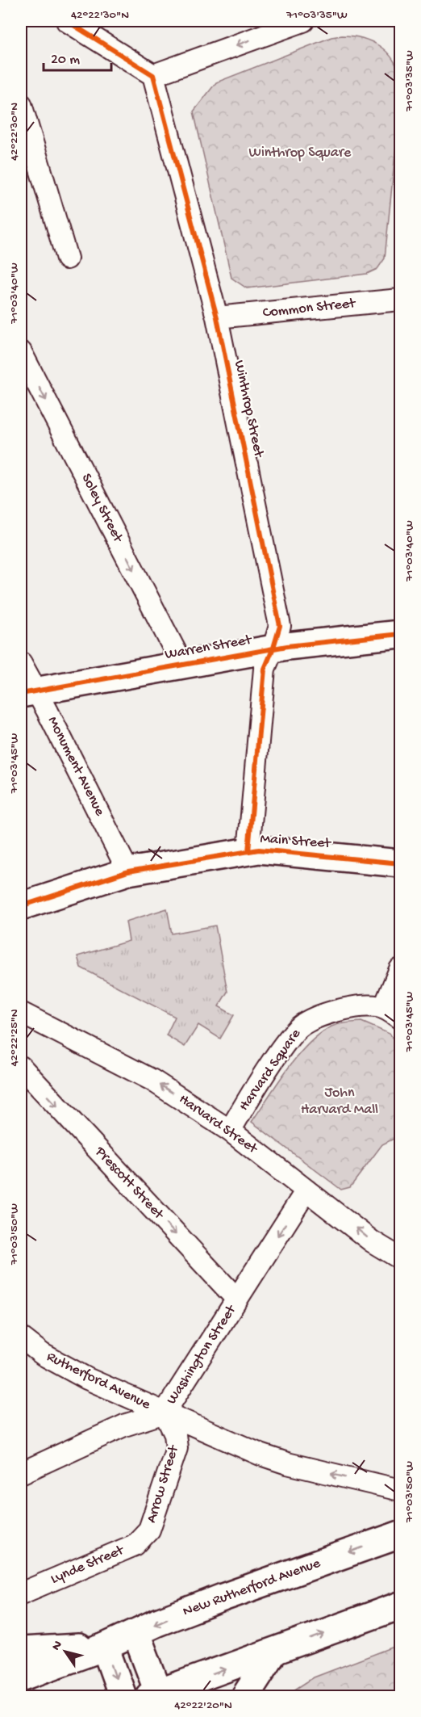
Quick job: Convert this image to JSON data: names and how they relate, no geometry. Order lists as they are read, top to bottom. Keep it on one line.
{"streets":{"main road":["Warren Street","Main Street","New Rutherford Avenue"],"street":["Common Street","Winthrop Street","Soley Street","Monument Avenue","Harvard Square","Harvard Street","Prescott Street","Washington Street","Rutherford Avenue","Arrow Street","Lynde Street"]},"crossings":[["Common Street","Winthrop Street"],["Winthrop Street","Warren Street"],["Winthrop Street","Main Street"],["Soley Street","Warren Street"],["Warren Street","Monument Avenue"],["Monument Avenue","Main Street"],["Harvard Square","Harvard Street"],["Harvard Street","Washington Street"],["Prescott Street","Washington Street"],["Washington Street","Rutherford Avenue"],["Washington Street","Arrow Street"],["Rutherford Avenue","Arrow Street"],["Arrow Street","Lynde Street"]],"one_way":["Soley Street","Harvard Street","Prescott Street","Rutherford Avenue"],"parks":["Winthrop Square","John Harvard Mall"],"scale_bar":"20 m","north":"top left","coordinates":["42°22'30\"N","71°03'35\"W","71°03'40\"W","71°03'45\"W","42°22'25\"N","71°03'50\"W","42°22'20\"N"]}
